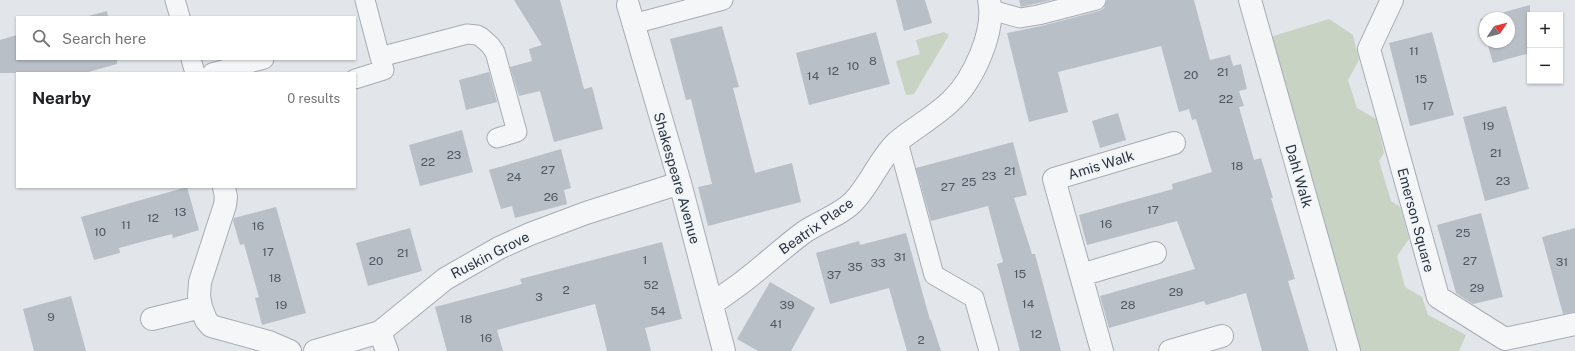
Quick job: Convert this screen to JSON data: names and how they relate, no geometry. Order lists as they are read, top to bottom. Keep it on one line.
{"streets":{"street":["Amis Walk","Dahl Walk","Shakespeare Avenue","Emerson Square","Beatrix Place","Ruskin Grove"]},"crossings":[["Shakespeare Avenue","Beatrix Place"],["Shakespeare Avenue","Ruskin Grove"]],"house_numbers":["11","8","10","12","21","20","14","15","22","17","19","21","23","22","18","27","21","23","24","23","25","27","26","17","13","12","16","11","16","10","25","17","21","31","1","20","27","31","33","35","15","37","18","52","29","2","29","3","14","19","39","28","54","9","18","41","12","16","2"],"north":"top right","page":{"map_buttons":["+","−"],"search":"Search here","heading":["Nearby","0 results"]}}
